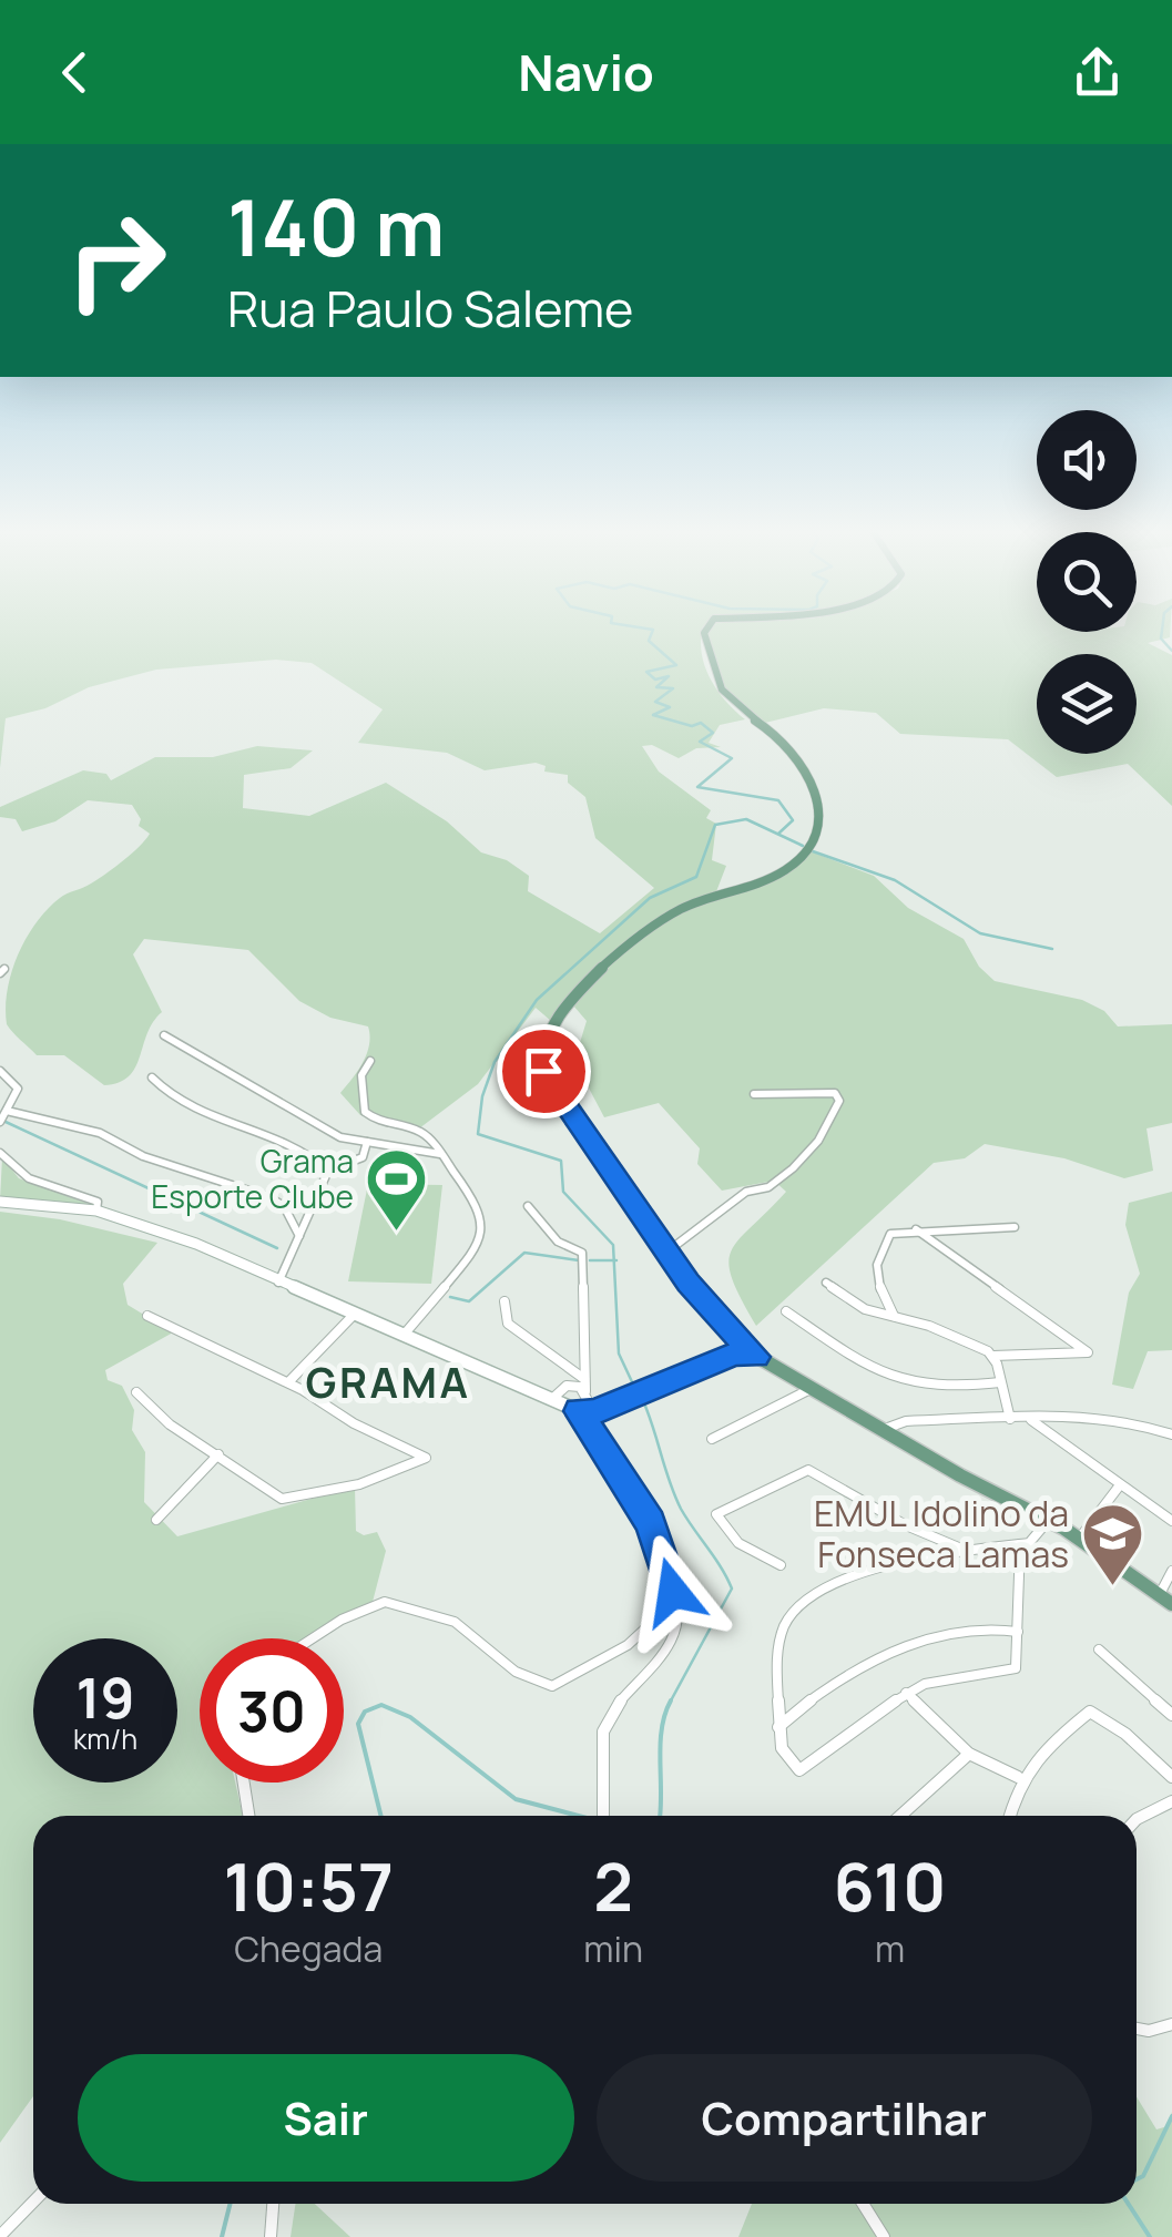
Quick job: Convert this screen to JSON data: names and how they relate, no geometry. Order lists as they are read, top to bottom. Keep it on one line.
{"districts":["GRAMA"],"places":{"sports":["Grama Esporte Clube"],"school or university":["EMUL Idolino da Fonseca Lamas"]},"page":{"header":"Navio","turn":["140 m","Rua Paulo Saleme"],"speed":"19 km/h","limit":"30","eta":["10:57","Chegada","2","min","610","m"],"buttons":["Sair","Compartilhar"]}}
